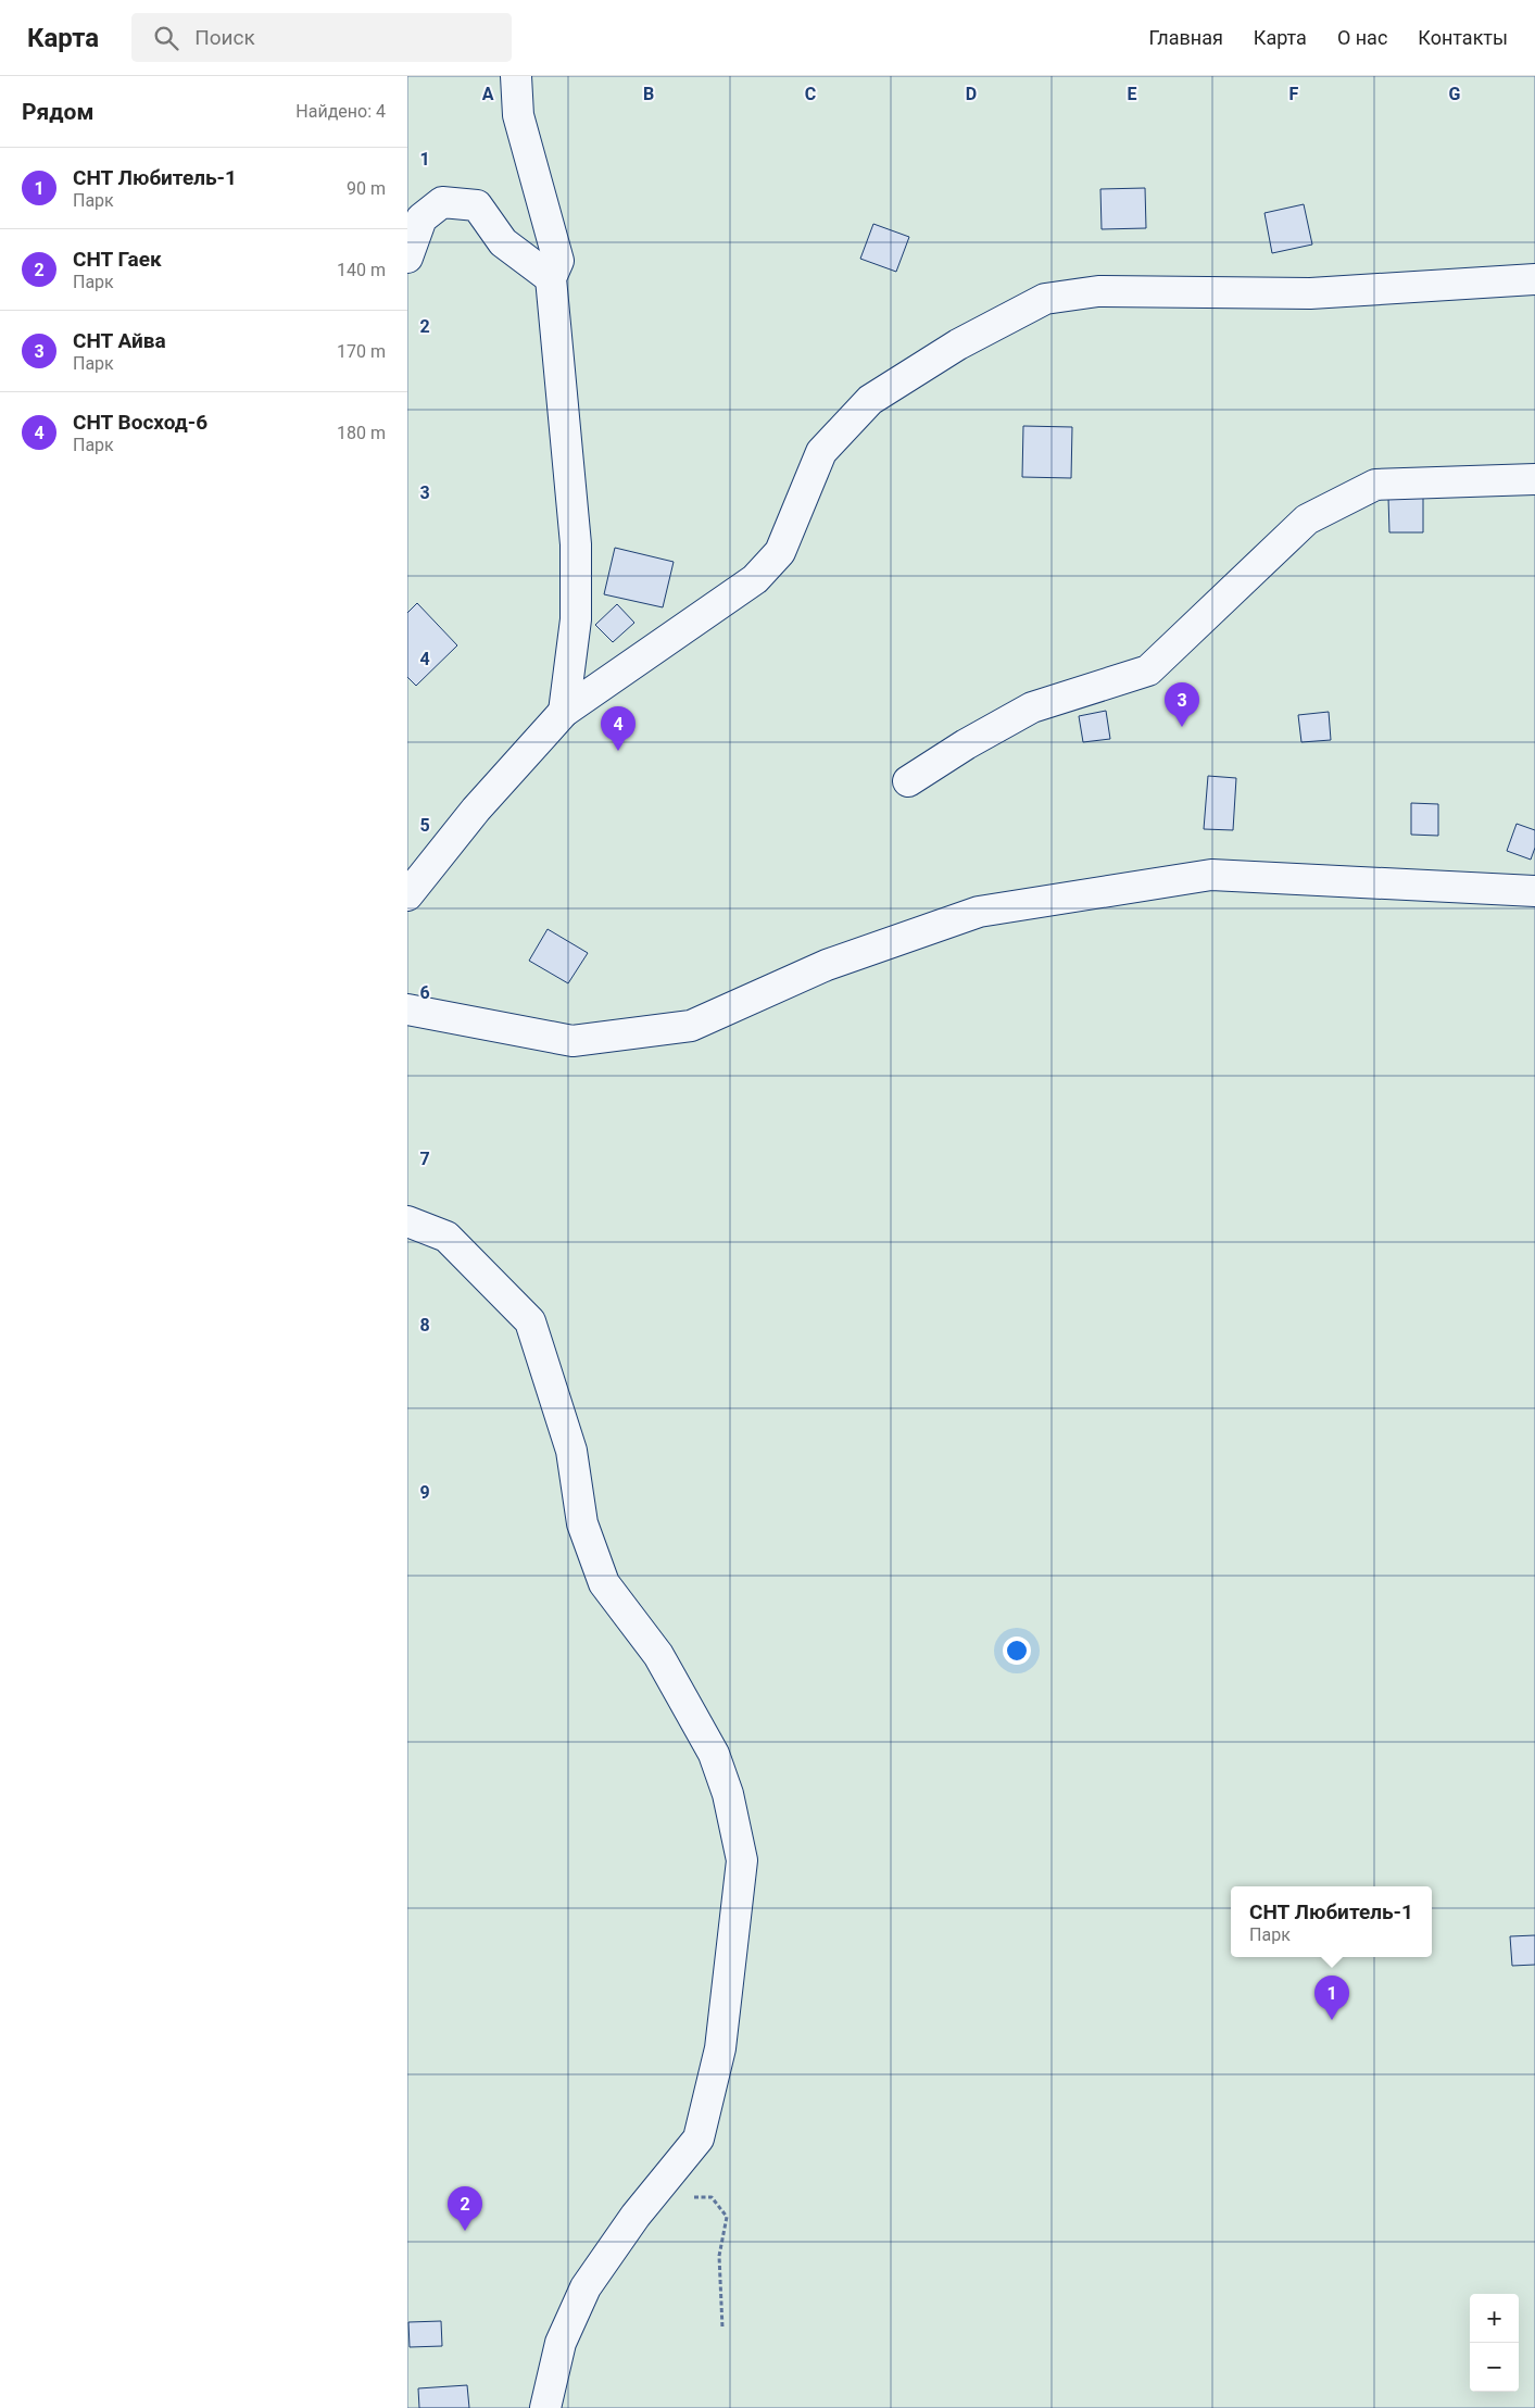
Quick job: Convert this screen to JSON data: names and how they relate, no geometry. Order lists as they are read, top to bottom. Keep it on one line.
{"page":{"header":"Карта","search":"Поиск","nav":["Главная","Карта","О нас","Контакты"],"heading":["Рядом","Найдено: 4"],"list":[{"mark":"1","name":"СНТ Любитель-1","note":"Парк","value":"90 m"},{"mark":"2","name":"СНТ Гаек","note":"Парк","value":"140 m"},{"mark":"3","name":"СНТ Айва","note":"Парк","value":"170 m"},{"mark":"4","name":"СНТ Восход-6","note":"Парк","value":"180 m"}],"pins":["3","4","1","2"],"popup":["СНТ Любитель-1","Парк"],"map_buttons":["+","−"]},"grid":{"columns":["A","B","C","D","E","F","G"],"rows":["1","2","3","4","5","6","7","8","9"]}}
